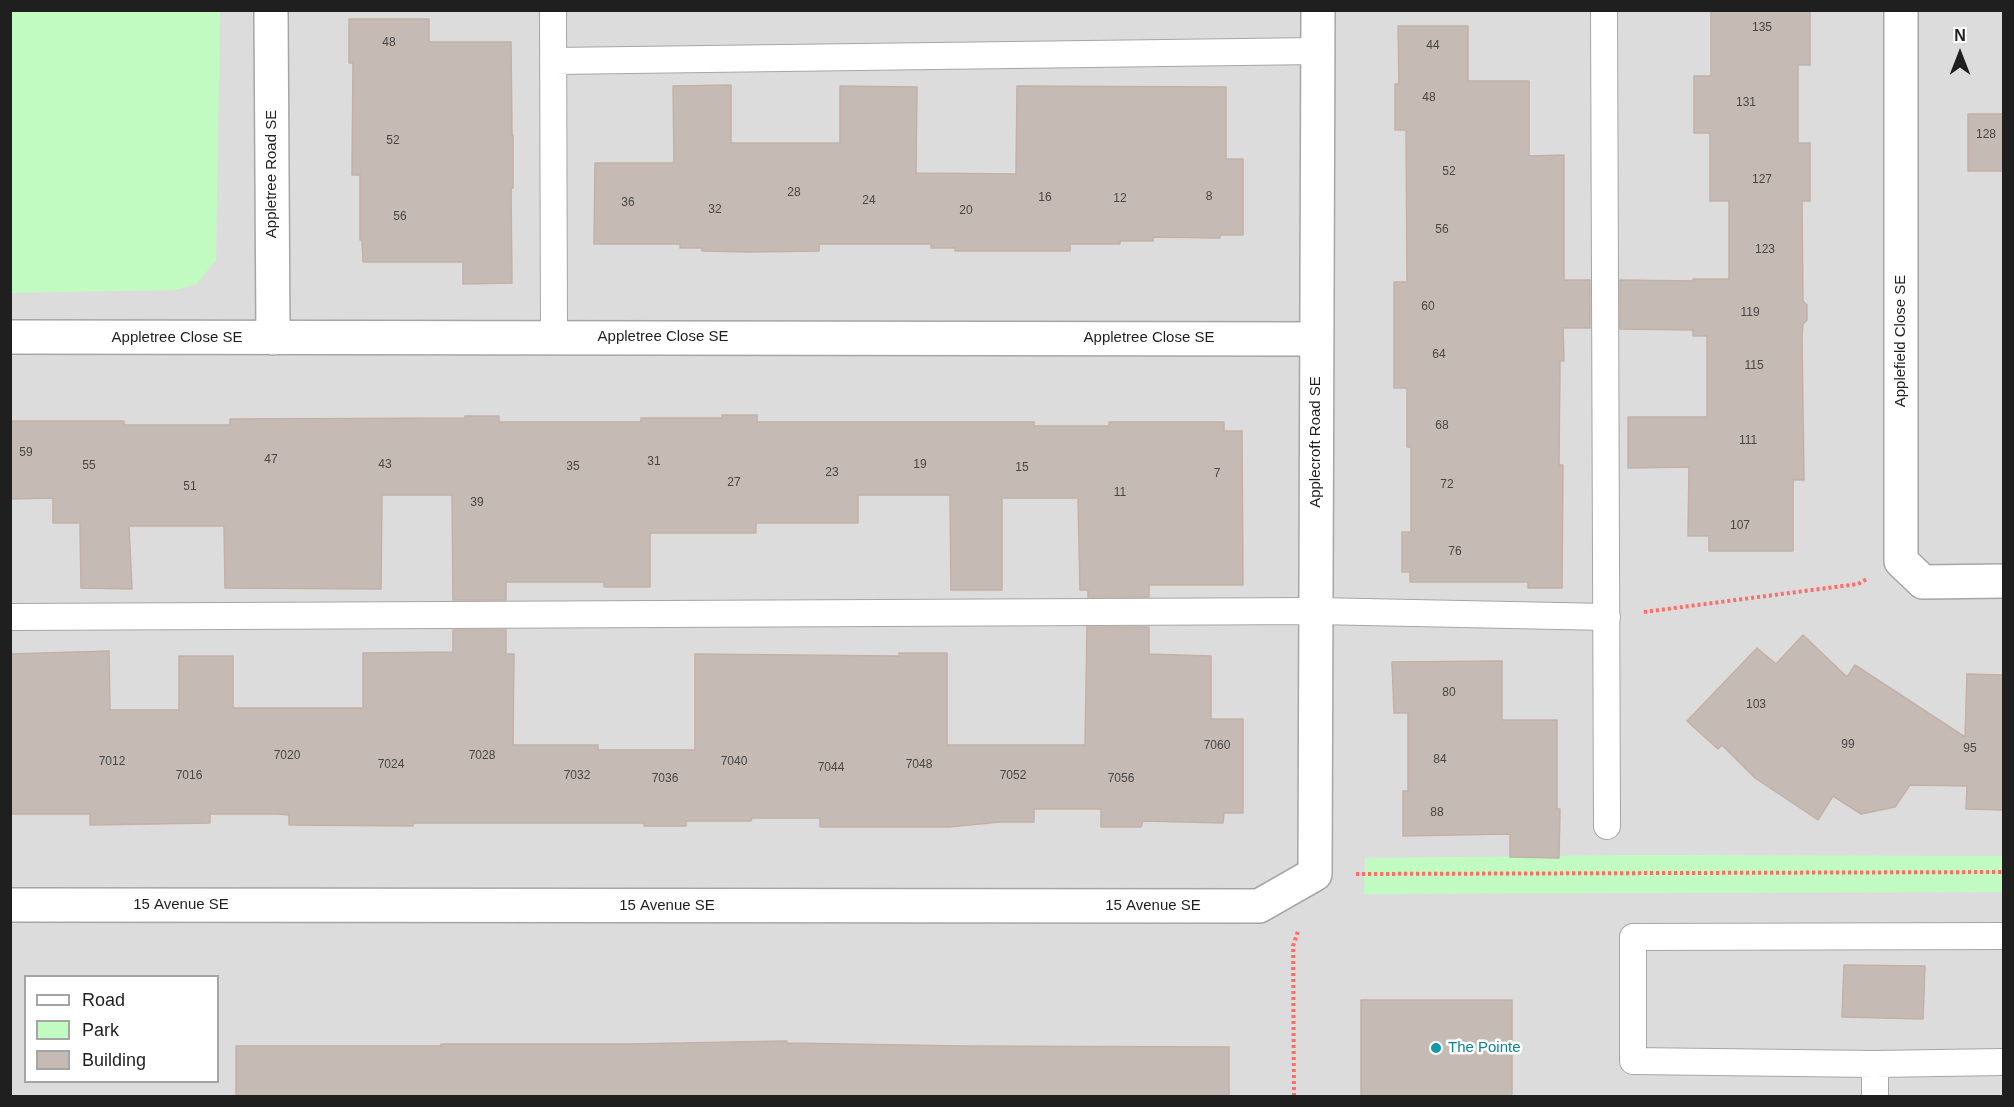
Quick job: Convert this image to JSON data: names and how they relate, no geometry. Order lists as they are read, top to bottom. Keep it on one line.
{"streets":{"street":["Appletree Road SE","Appletree Close SE","Applefield Close SE","Applecroft Road SE","15 Avenue SE"]},"crossings":[["Appletree Road SE","Appletree Close SE"],["Appletree Close SE","Applecroft Road SE"],["Applecroft Road SE","15 Avenue SE"]],"places":["The Pointe"],"house_numbers":["135","48","44","48","131","128","52","52","127","28","8","16","12","24","36","32","20","56","56","123","60","119","64","115","68","111","59","47","31","43","19","55","35","15","23","7","27","72","51","11","39","107","76","80","103","99","7060","95","7020","7028","84","7012","7040","7024","7048","7044","7016","7032","7052","7036","7056","88"],"legend":["Road","Park","Building"],"north":"top"}
